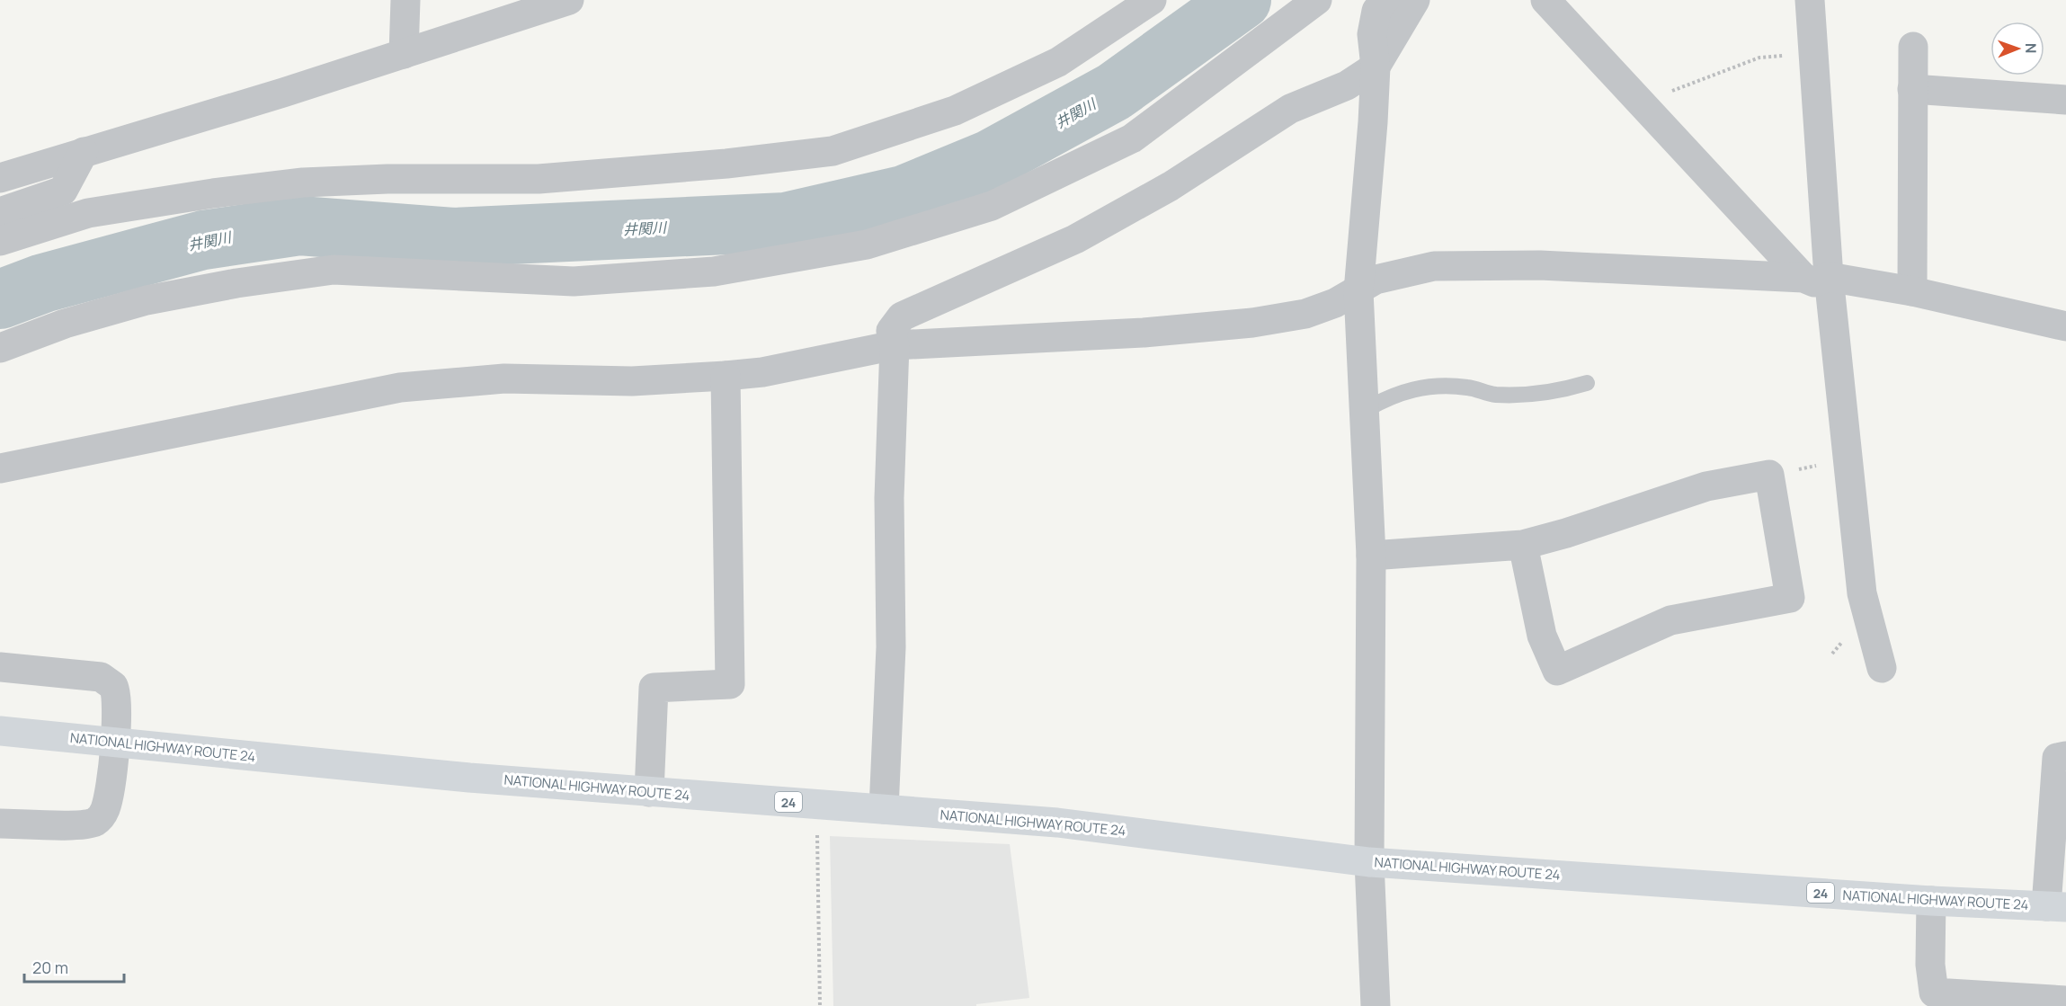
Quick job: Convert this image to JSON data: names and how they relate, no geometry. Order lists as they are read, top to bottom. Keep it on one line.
{"streets":{"highway":["NATIONAL HIGHWAY ROUTE 24","24"]},"water":["井関川"],"scale_bar":"20 m","north":"right"}
